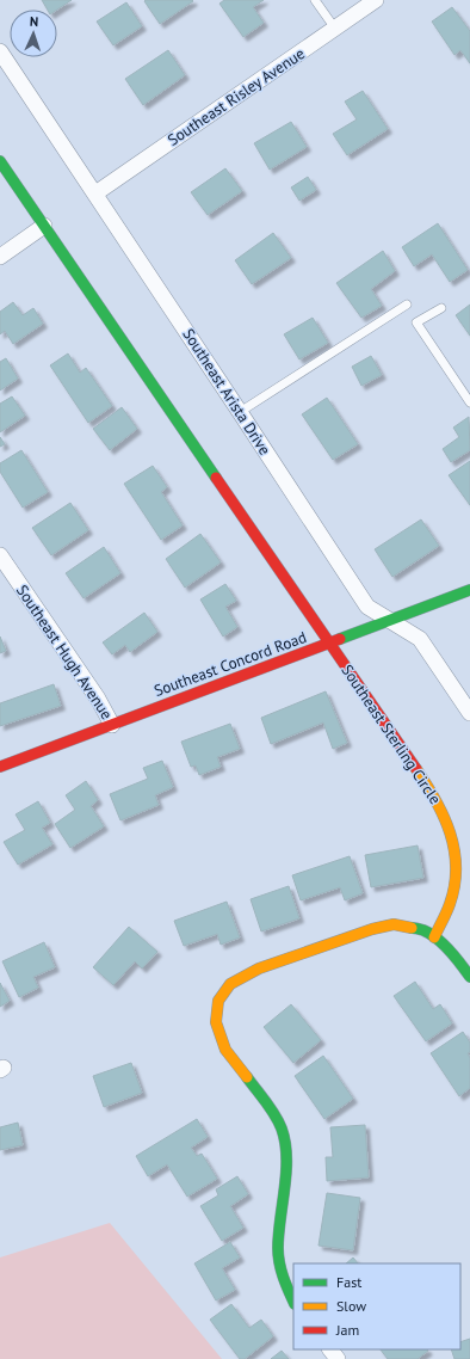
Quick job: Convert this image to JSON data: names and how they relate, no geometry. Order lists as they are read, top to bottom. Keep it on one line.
{"streets":{"street":["Southeast Risley Avenue","Southeast Arista Drive","Southeast Hugh Avenue","Southeast Concord Road","Southeast Sterling Circle"]},"crossings":[["Southeast Risley Avenue","Southeast Arista Drive"],["Southeast Arista Drive","Southeast Concord Road"],["Southeast Hugh Avenue","Southeast Concord Road"],["Southeast Concord Road","Southeast Sterling Circle"]],"legend":["Fast","Slow","Jam"],"north":"top"}
